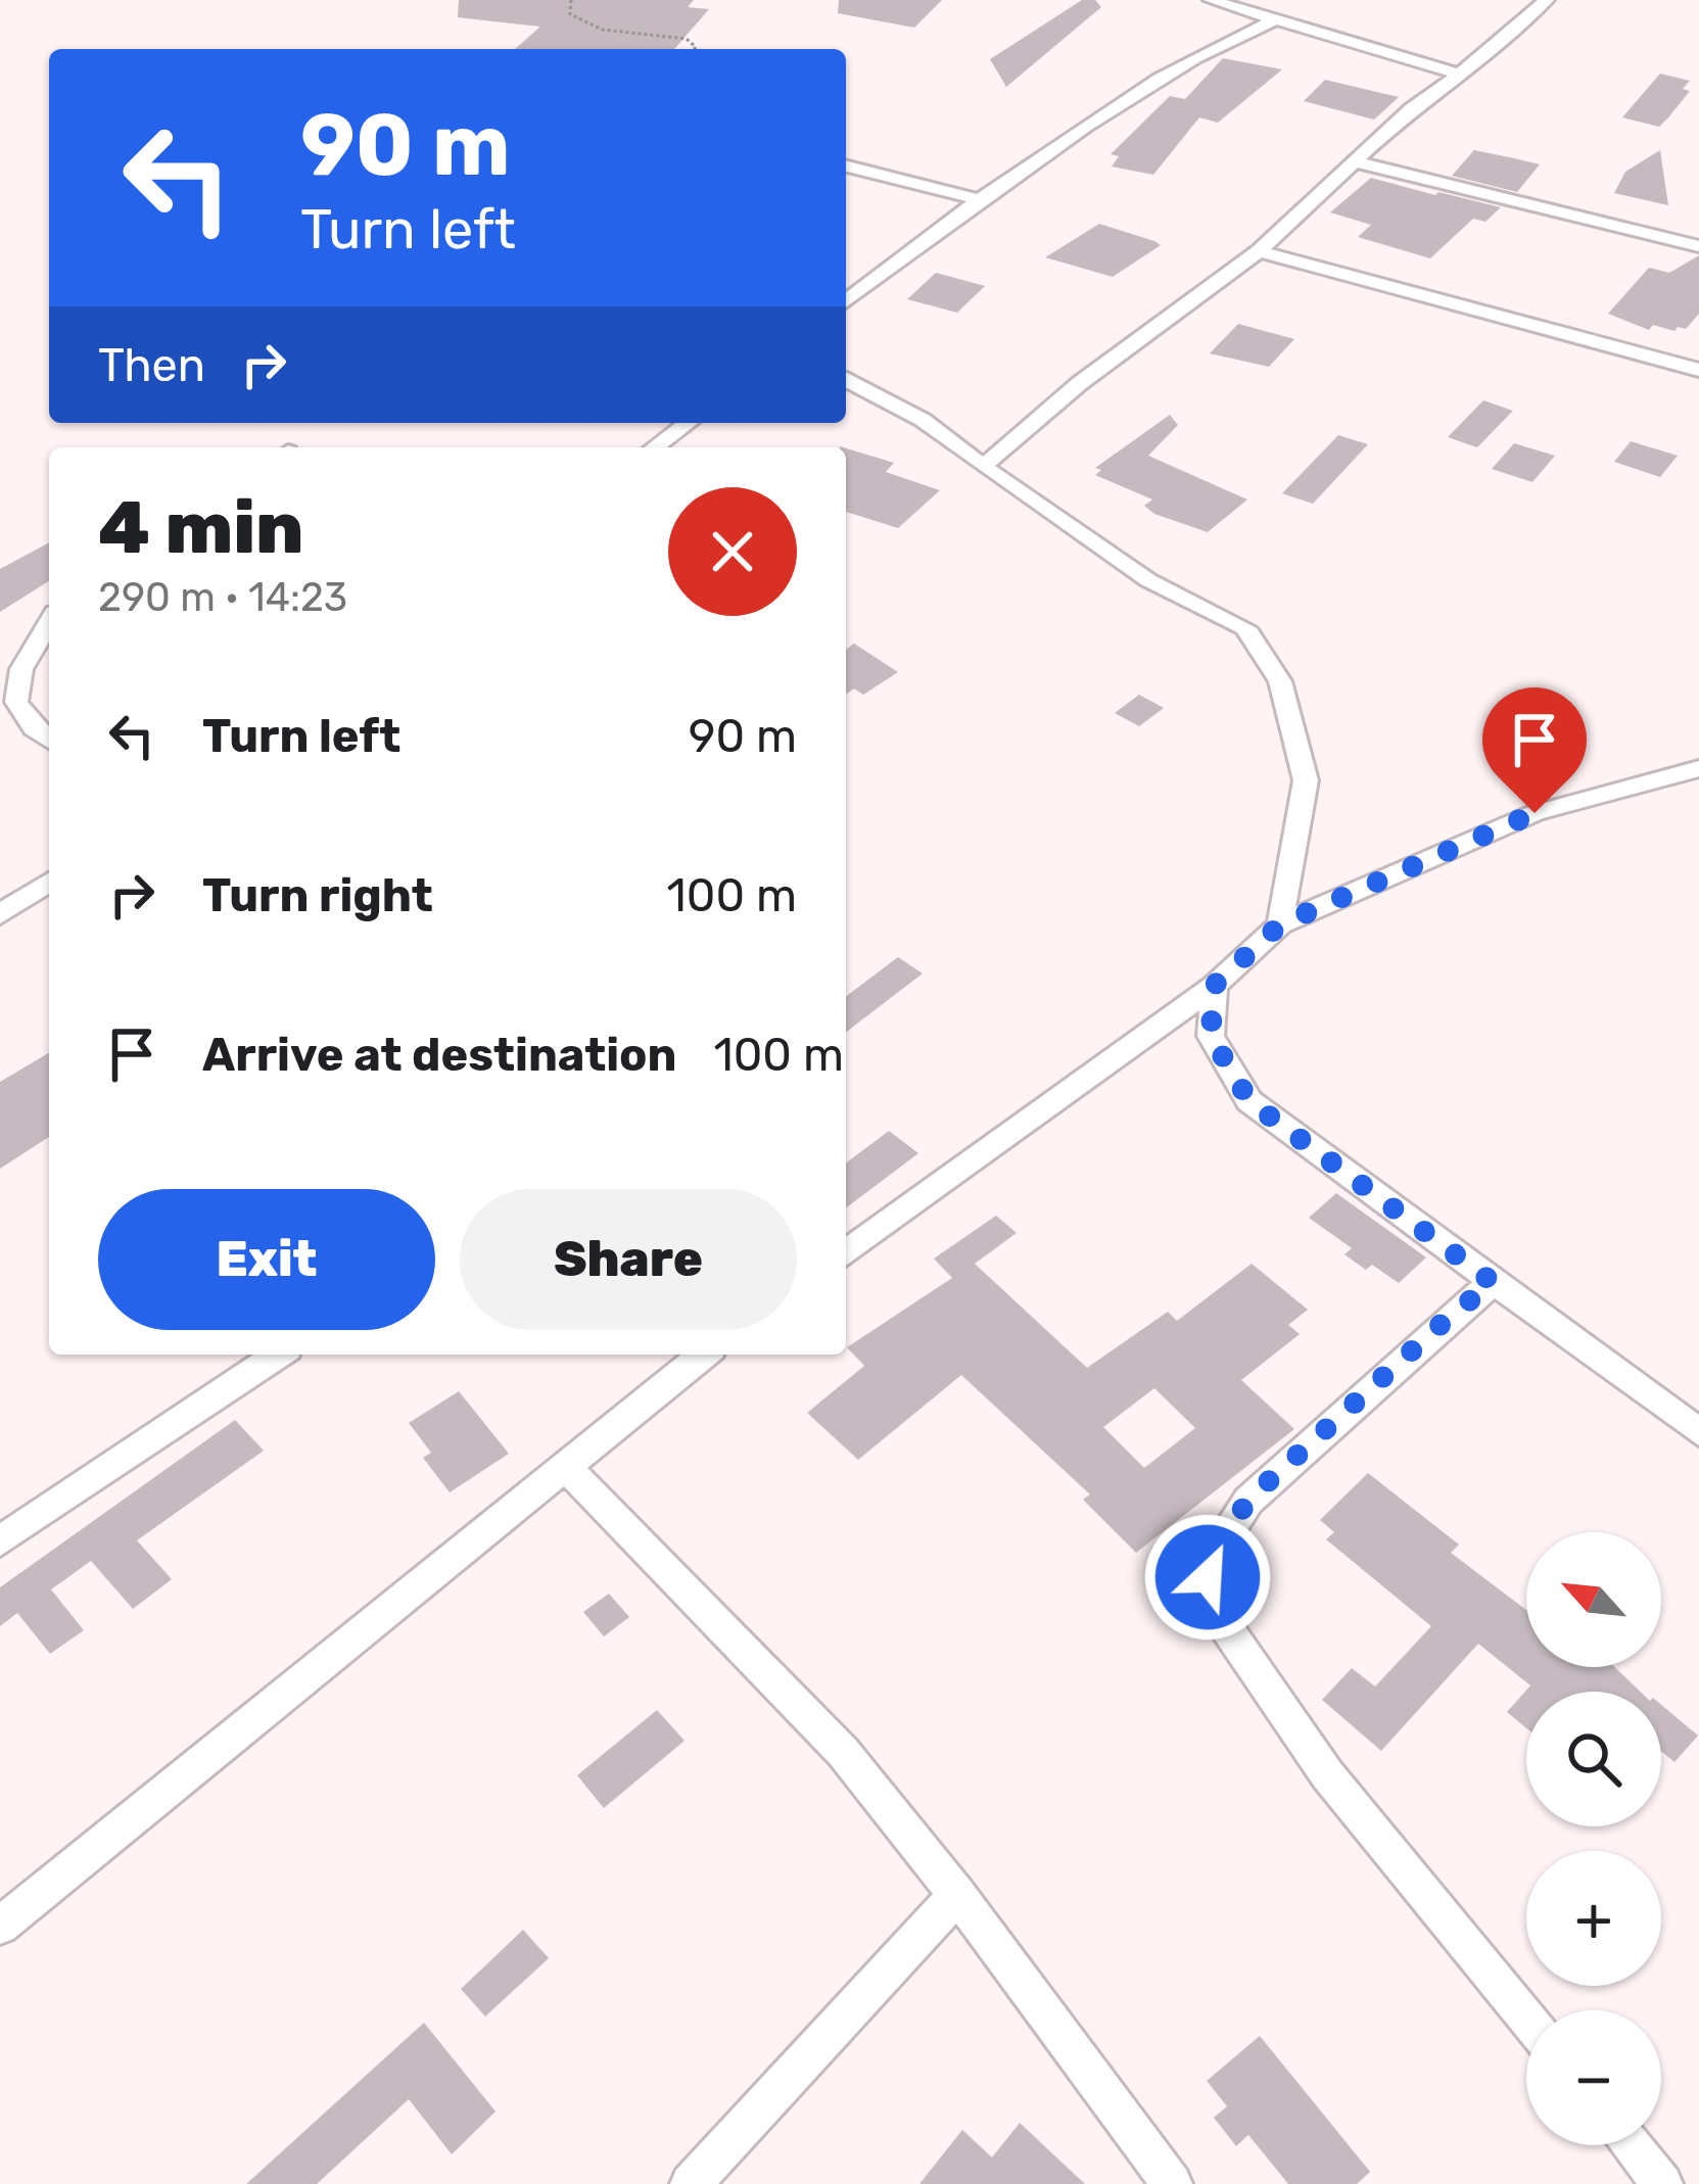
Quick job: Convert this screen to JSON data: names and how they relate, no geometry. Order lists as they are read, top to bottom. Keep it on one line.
{"north":"top left","page":{"turn":["90 m","Turn left"],"then":"Then","heading":["4 min","290 m · 14:23"],"list":[{"name":"Turn left","value":"90 m"},{"name":"Turn right","value":"100 m"},{"name":"Arrive at destination","value":"100 m"}],"buttons":["Exit","Share"],"map_buttons":["+","−"]}}
